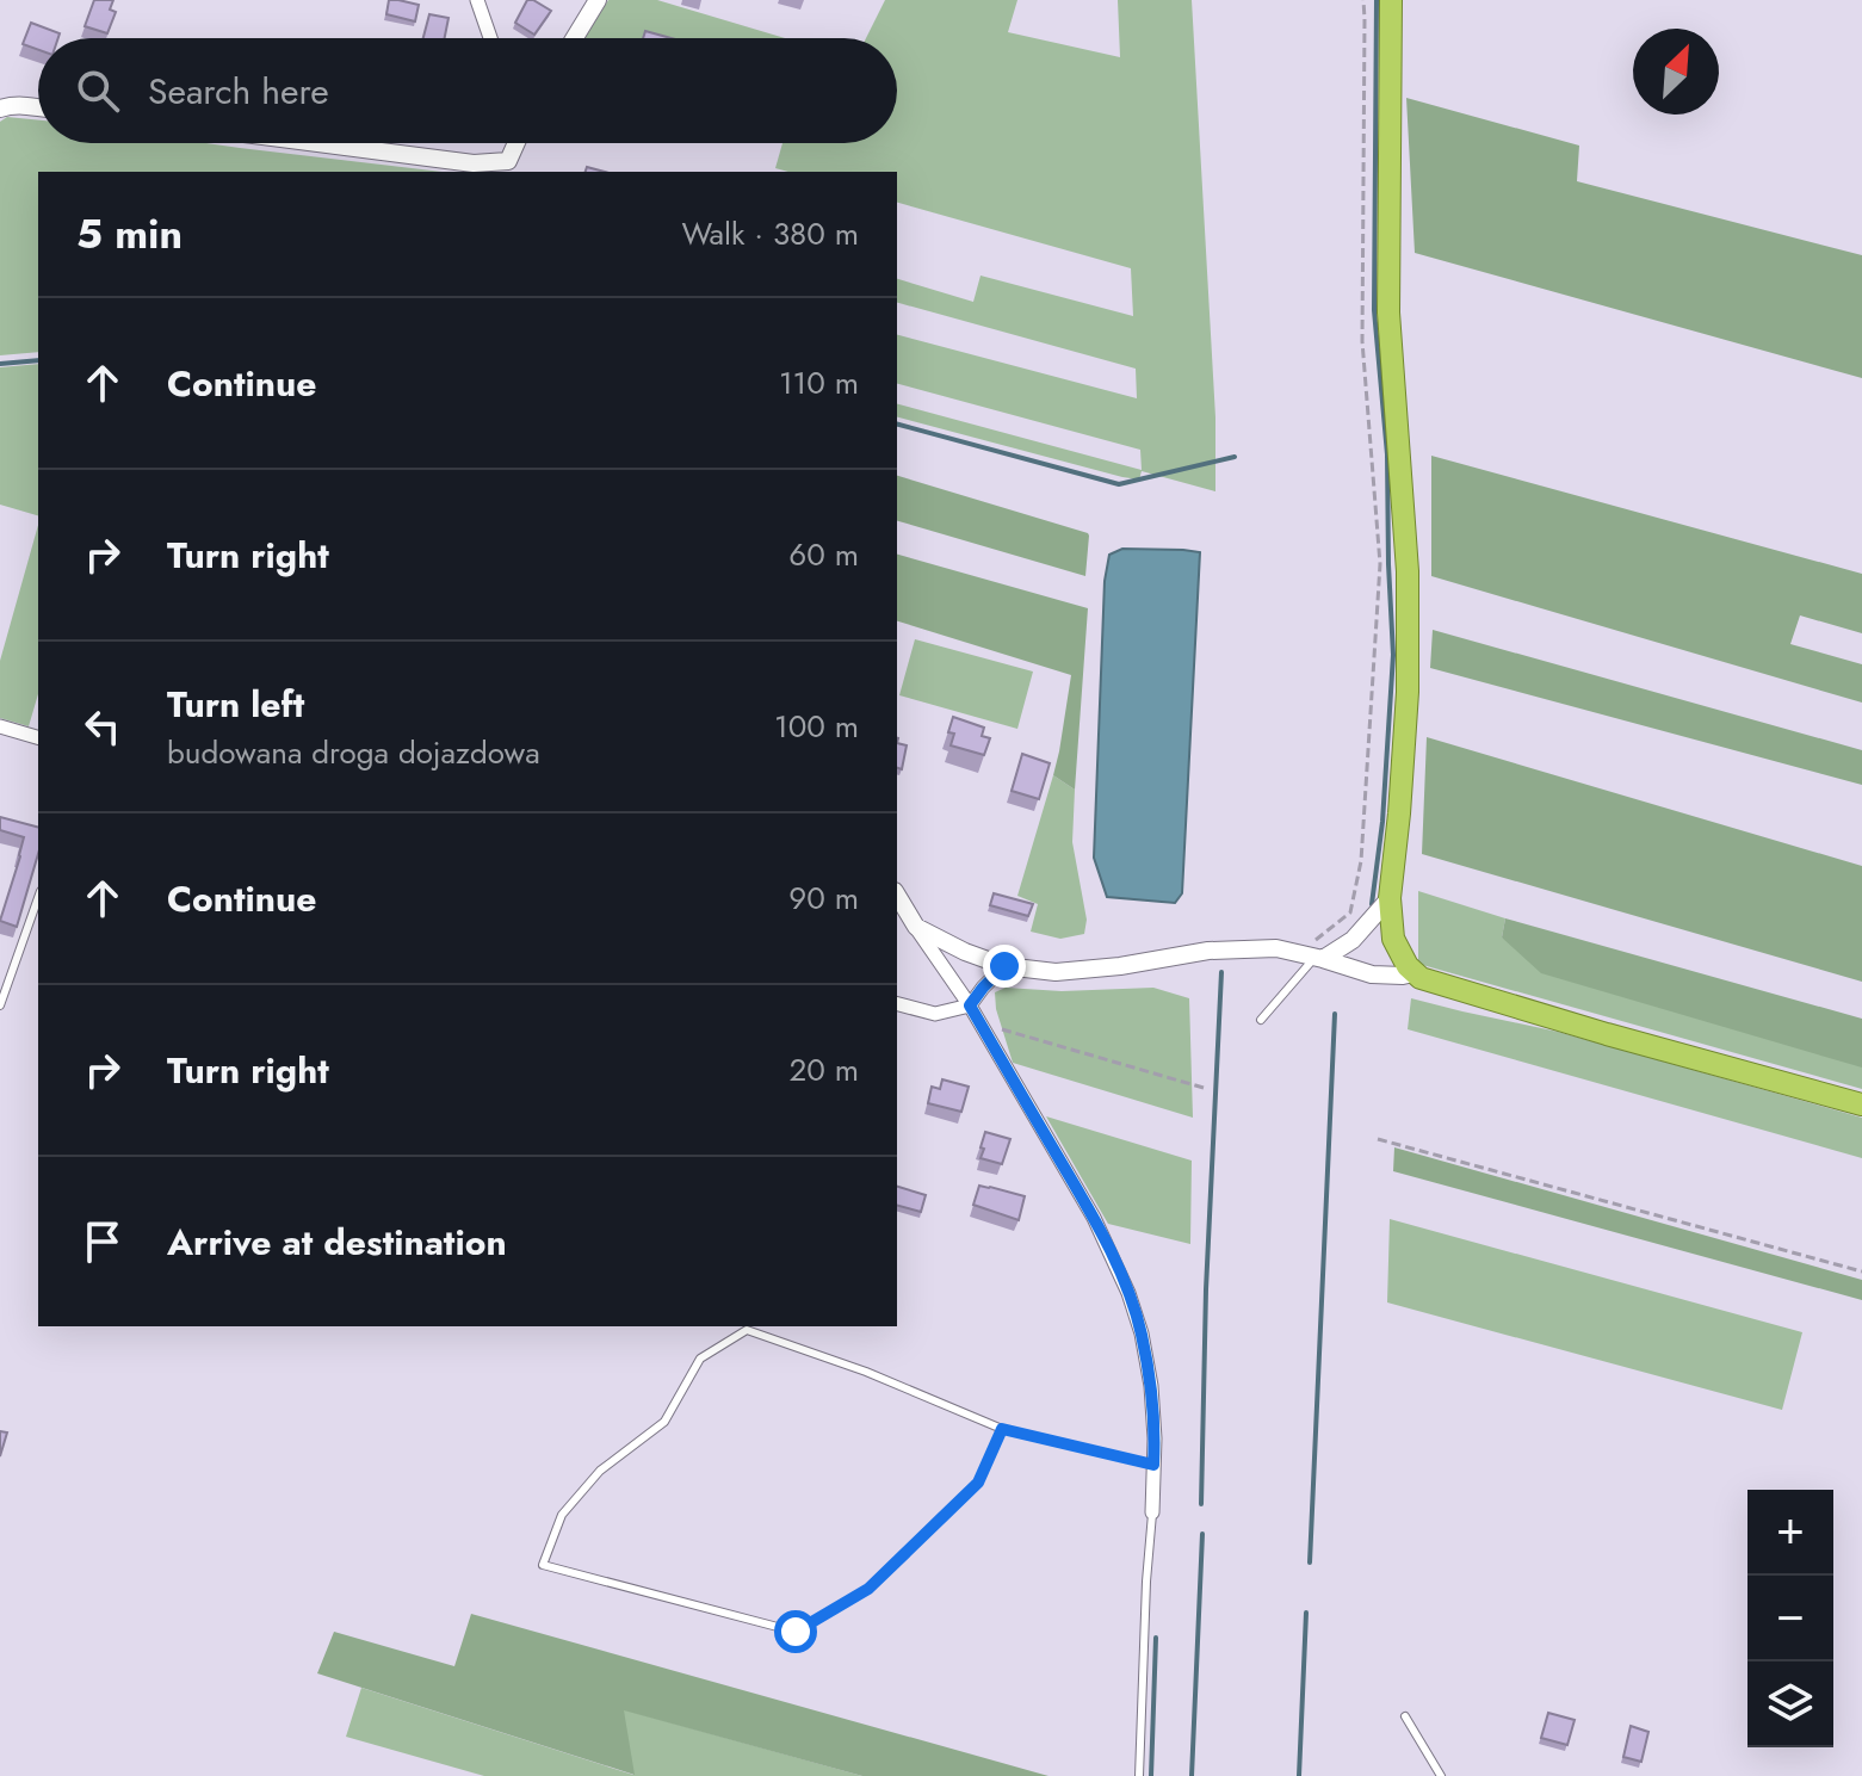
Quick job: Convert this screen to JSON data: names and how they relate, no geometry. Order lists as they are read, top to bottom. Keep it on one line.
{"north":"top right","page":{"search":"Search here","heading":["5 min","Walk · 380 m"],"list":[["Continue","110 m"],["Turn right","60 m"],["Turn left","budowana droga dojazdowa","100 m"],["Continue","90 m"],["Turn right","20 m"],"Arrive at destination"],"map_buttons":["+","−"]}}
